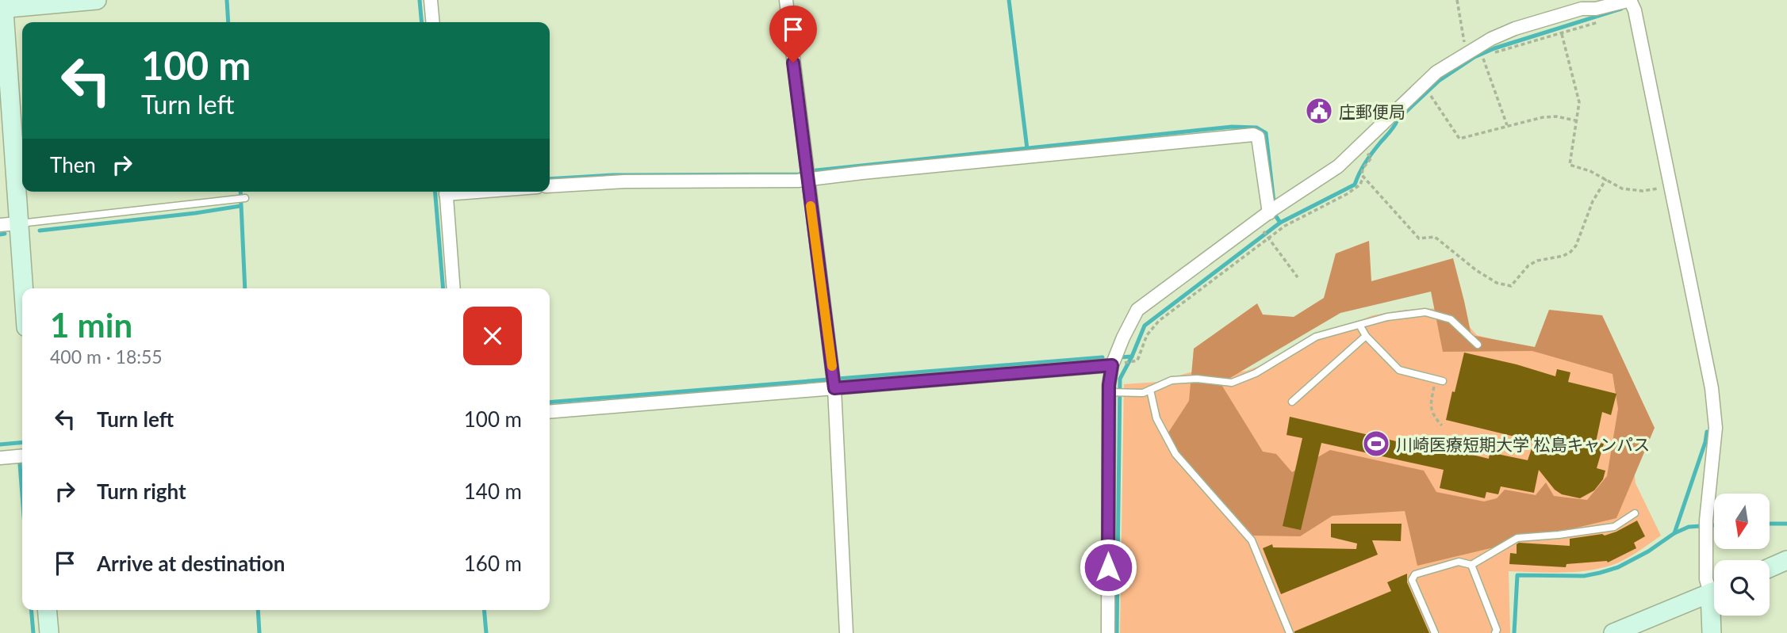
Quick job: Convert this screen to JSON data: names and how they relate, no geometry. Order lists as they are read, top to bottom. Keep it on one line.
{"places":{"public building":["庄郵便局"],"sports":["川崎医療短期大学 松島キャンパス"]},"north":"bottom","page":{"turn":["100 m","Turn left"],"then":"Then","heading":["1 min","400 m · 18:55"],"list":[{"name":"Turn left","value":"100 m"},{"name":"Turn right","value":"140 m"},{"name":"Arrive at destination","value":"160 m"}]}}
